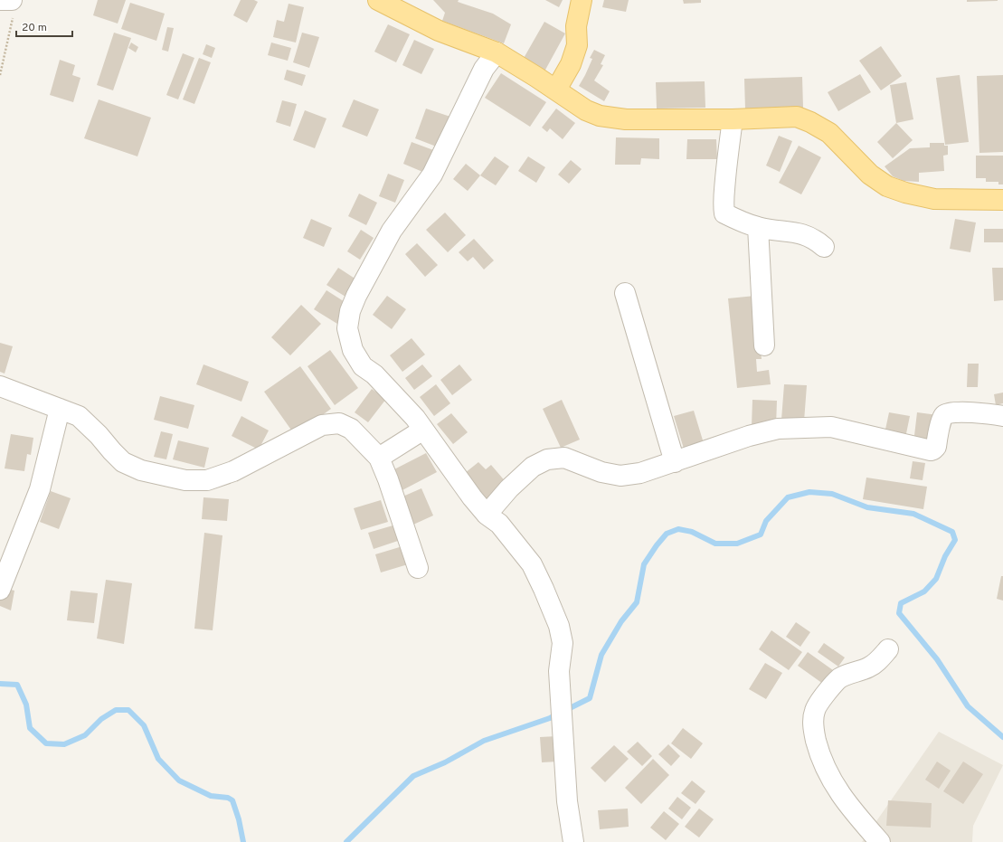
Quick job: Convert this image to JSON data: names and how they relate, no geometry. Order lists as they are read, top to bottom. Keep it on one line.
{"scale_bar":"20 m"}
